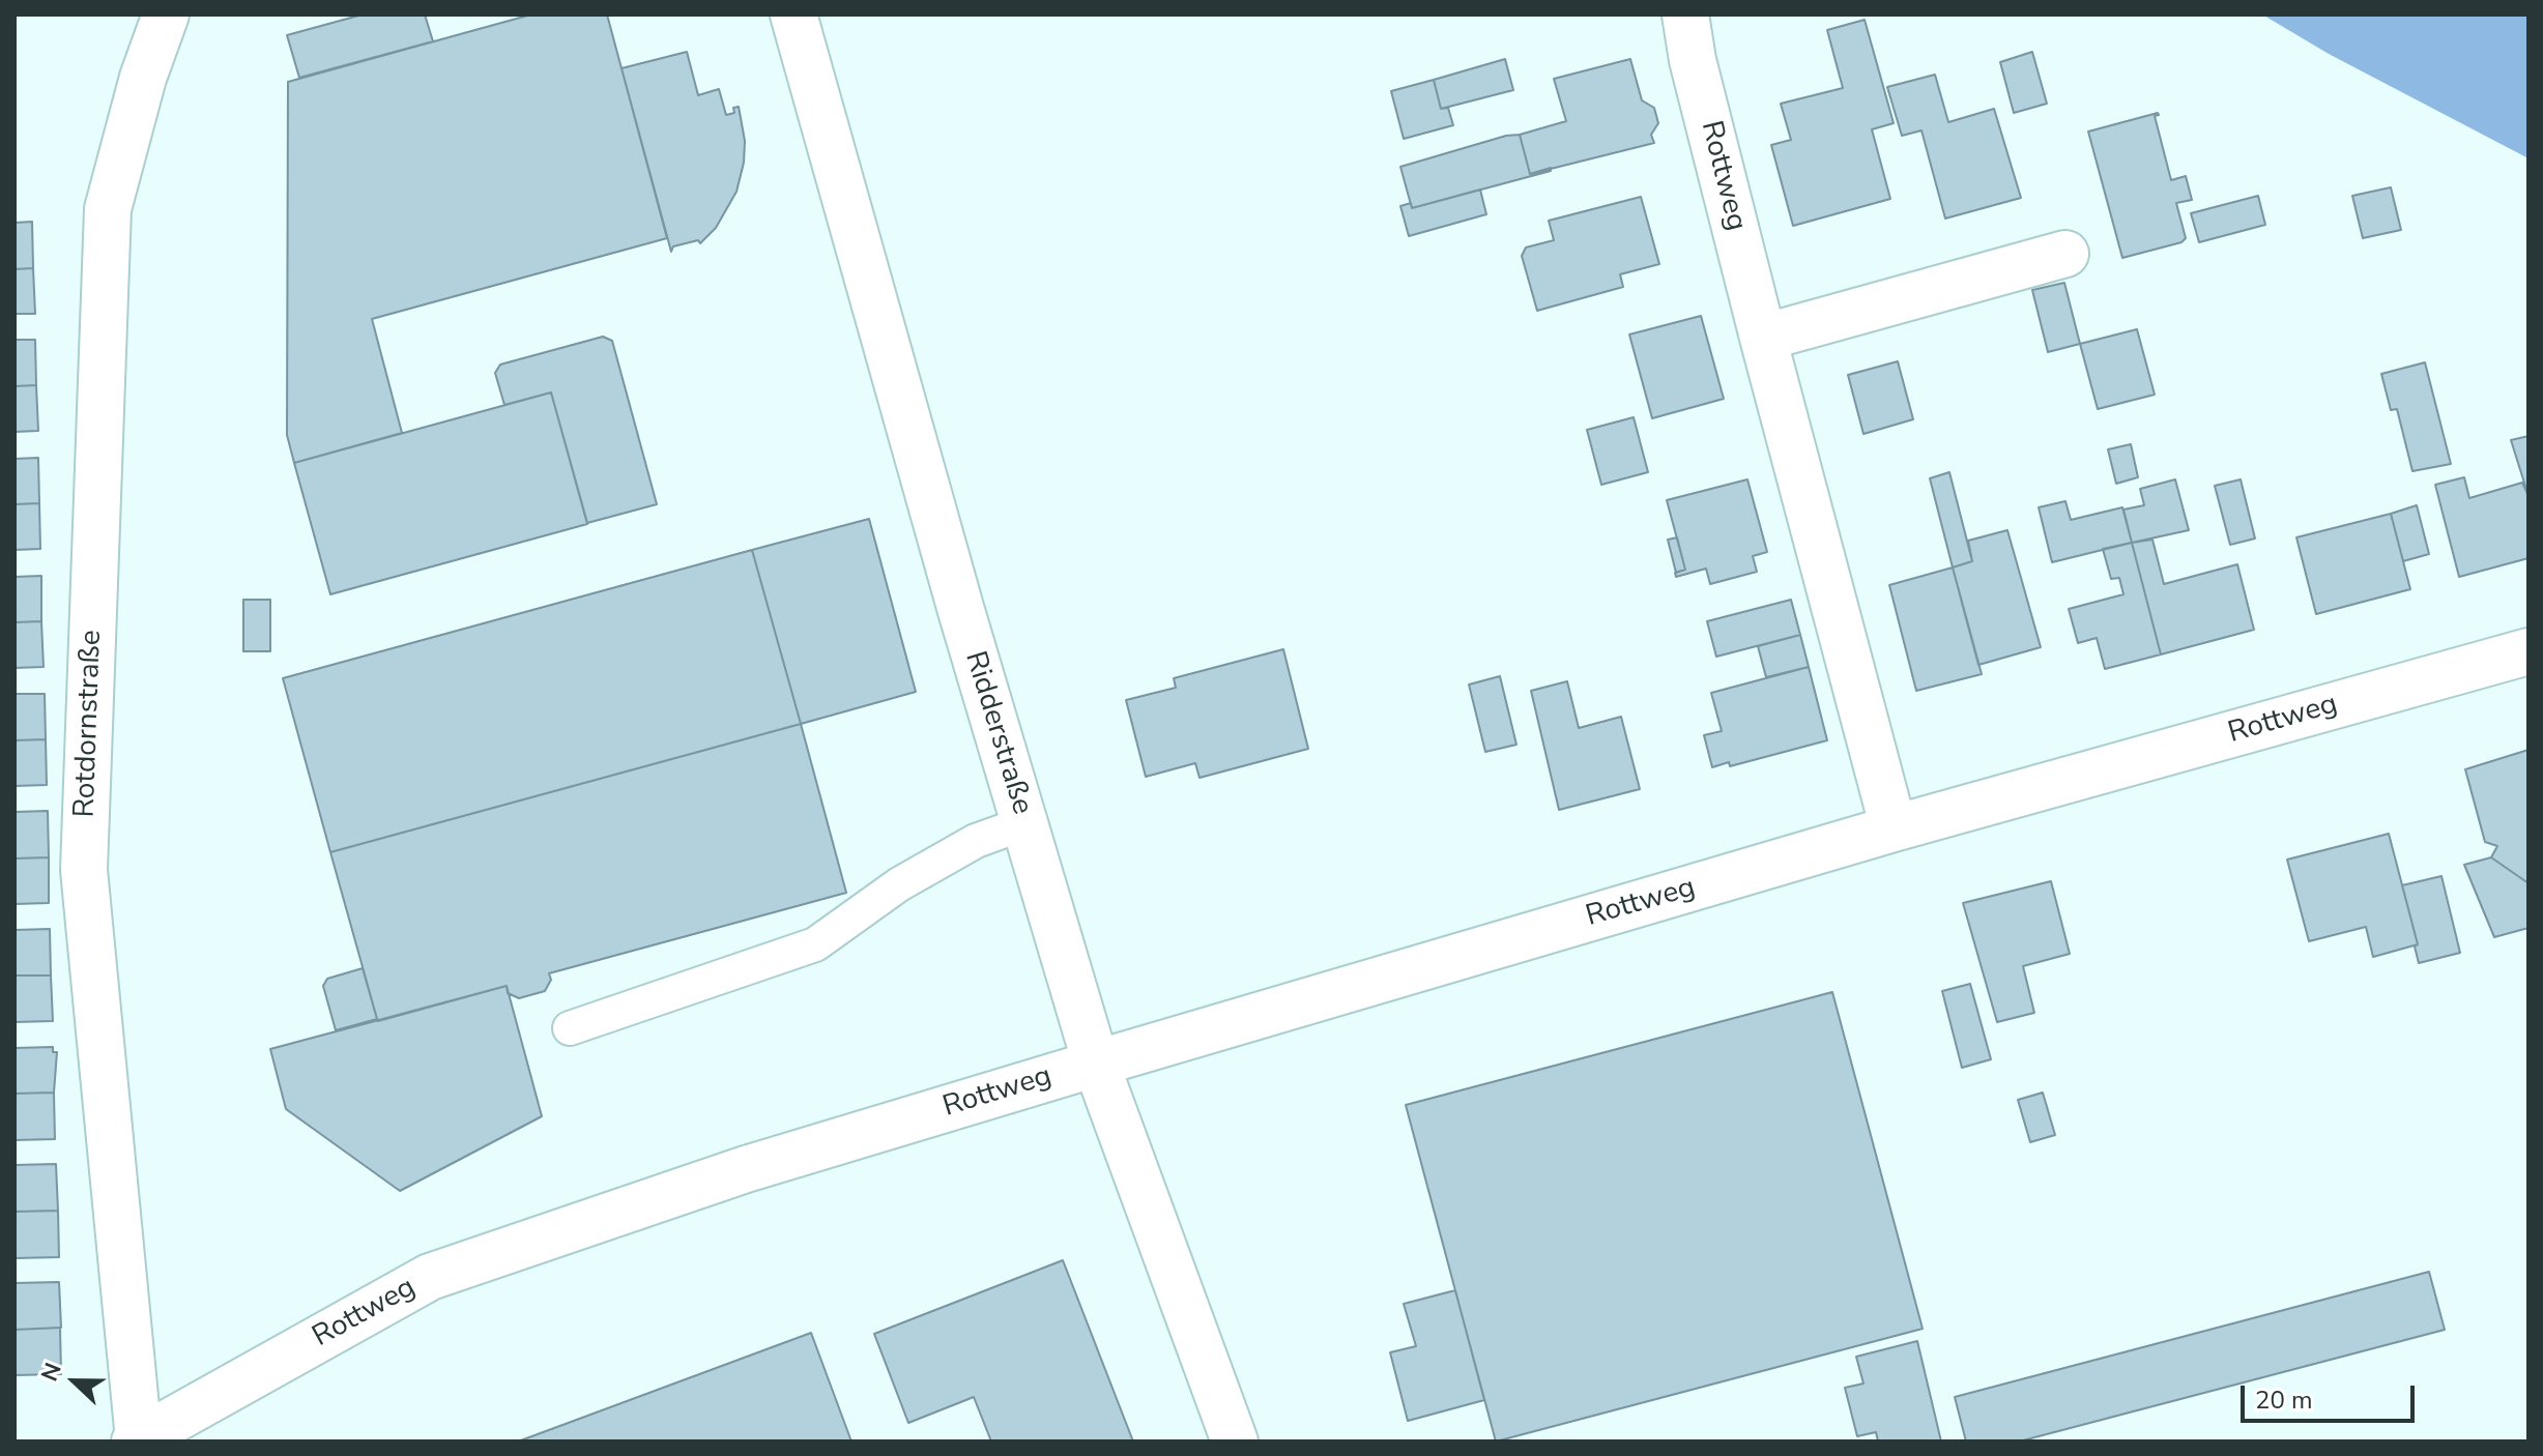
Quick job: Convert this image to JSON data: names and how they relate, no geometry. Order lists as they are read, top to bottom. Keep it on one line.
{"streets":{"street":["Rottweg","Rotdornstraße","Ridderstraße"]},"crossings":[["Rottweg","Rotdornstraße"],["Rottweg","Ridderstraße"]],"scale_bar":"20 m","north":"left"}
